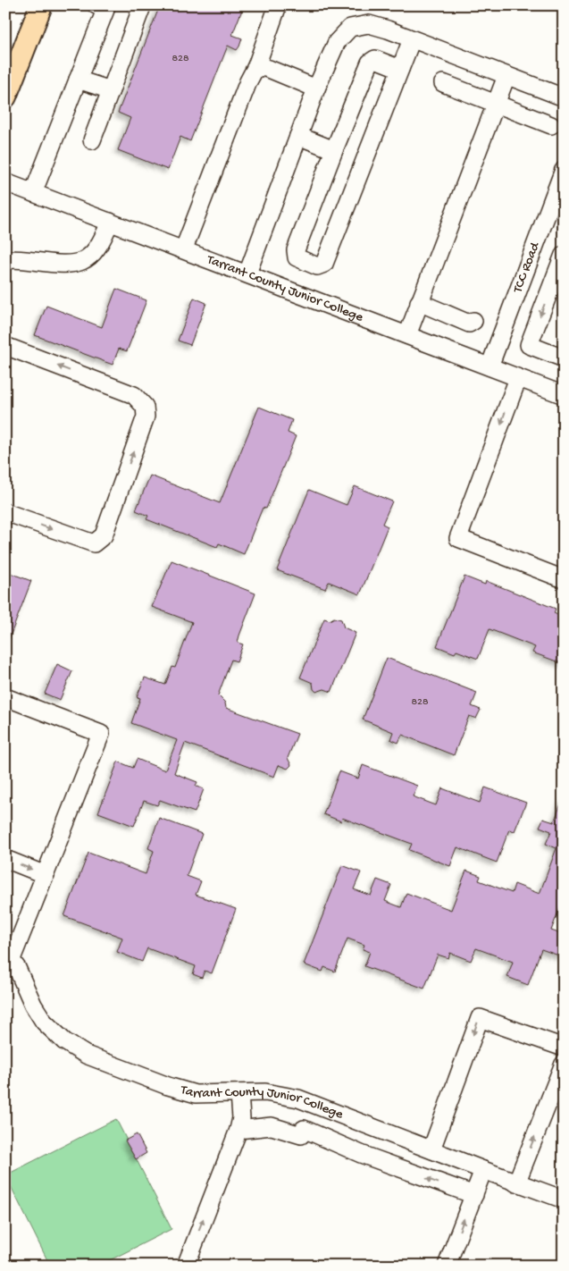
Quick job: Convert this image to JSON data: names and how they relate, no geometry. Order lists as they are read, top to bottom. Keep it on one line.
{"streets":{"street":["TCC Road","Tarrant County Junior College"]},"crossings":[["TCC Road","Tarrant County Junior College"]],"house_numbers":["828","828"]}
